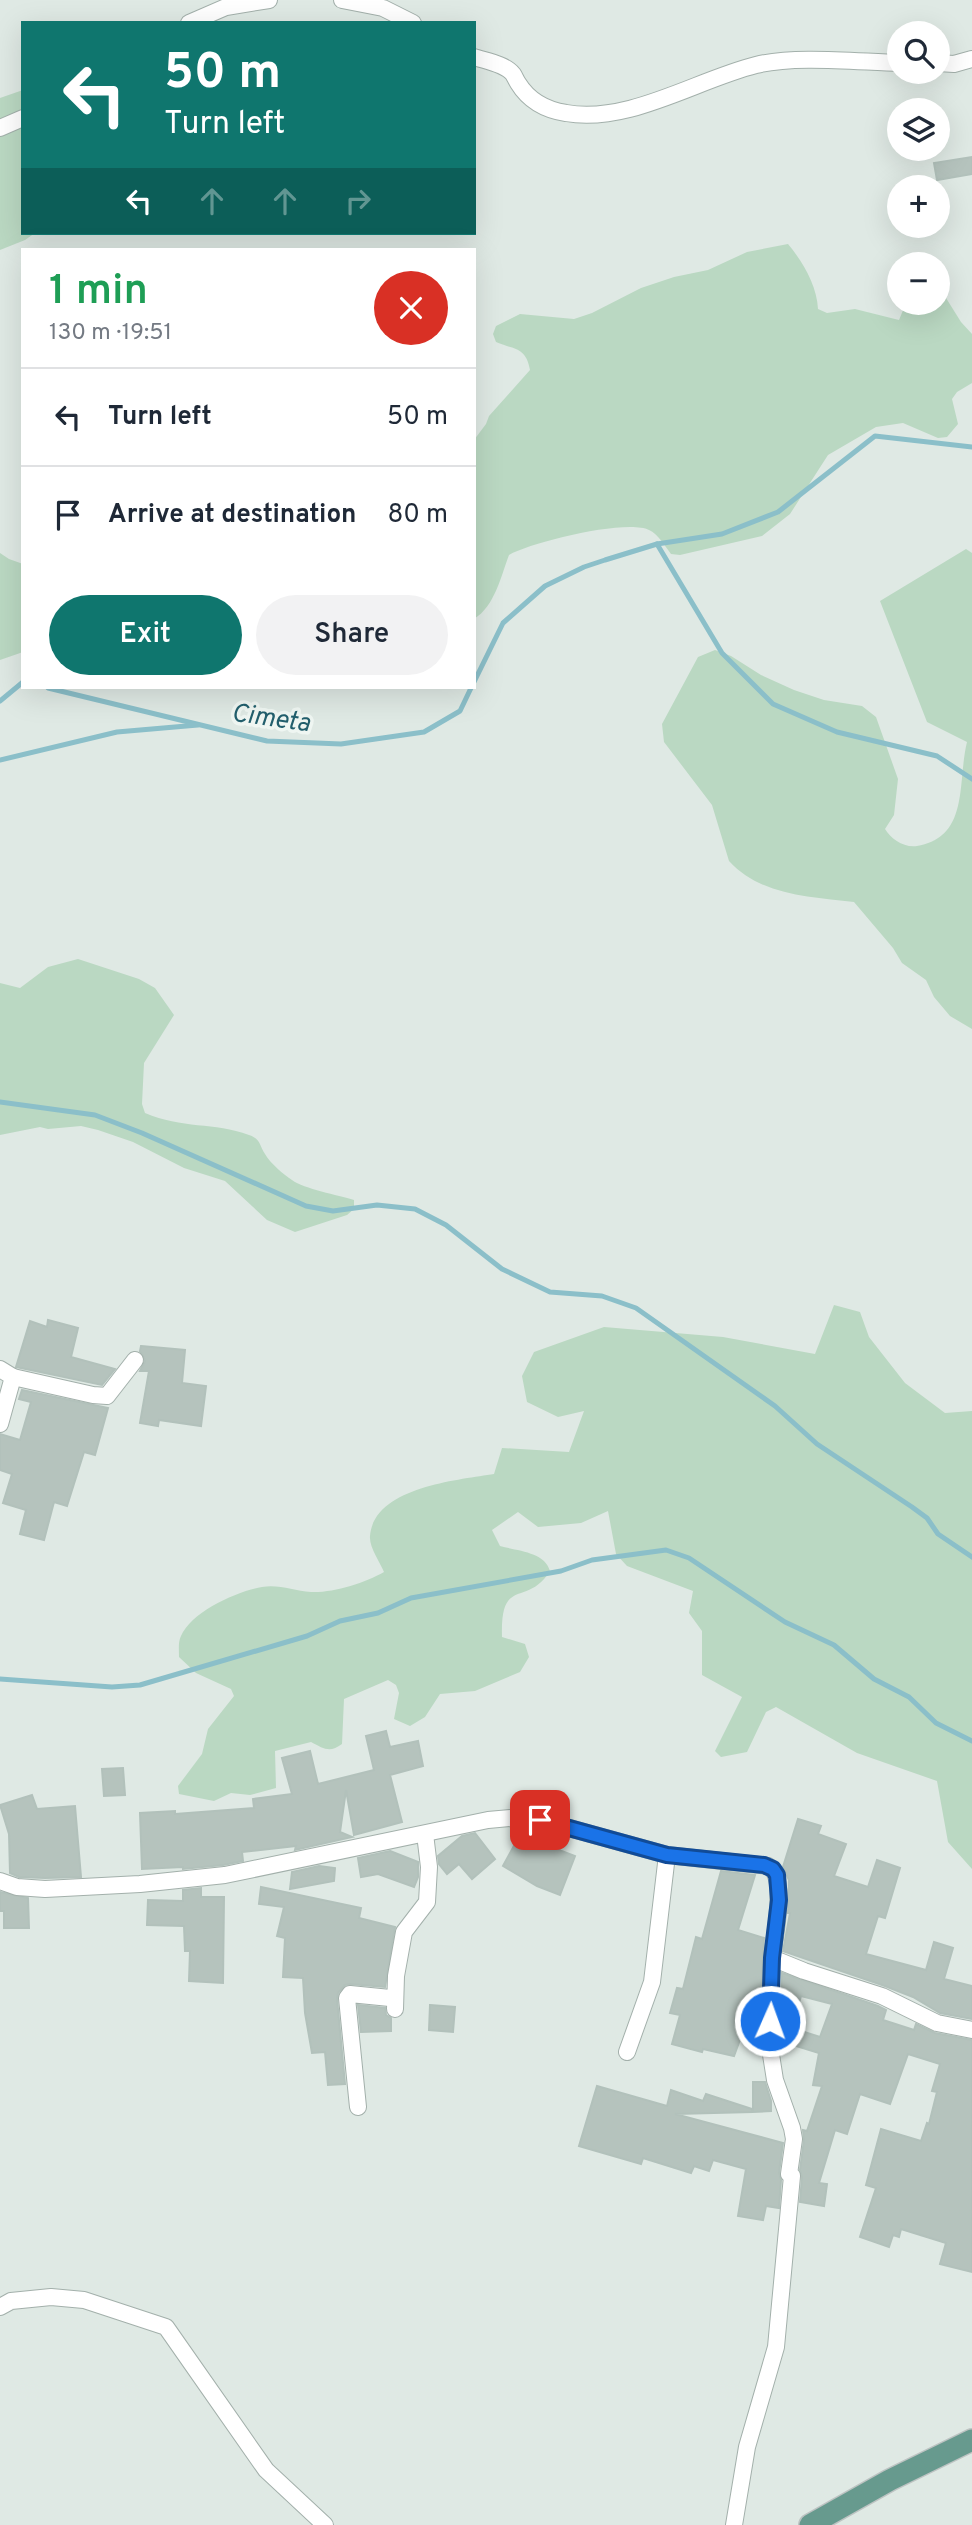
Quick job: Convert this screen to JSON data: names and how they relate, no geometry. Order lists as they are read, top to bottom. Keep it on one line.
{"water":["Cimeta"],"page":{"map_buttons":["+","−"],"turn":["50 m","Turn left"],"heading":["1 min","130 m · 19:51"],"list":[{"name":"Turn left","value":"50 m"},{"name":"Arrive at destination","value":"80 m"}],"buttons":["Exit","Share"]}}
